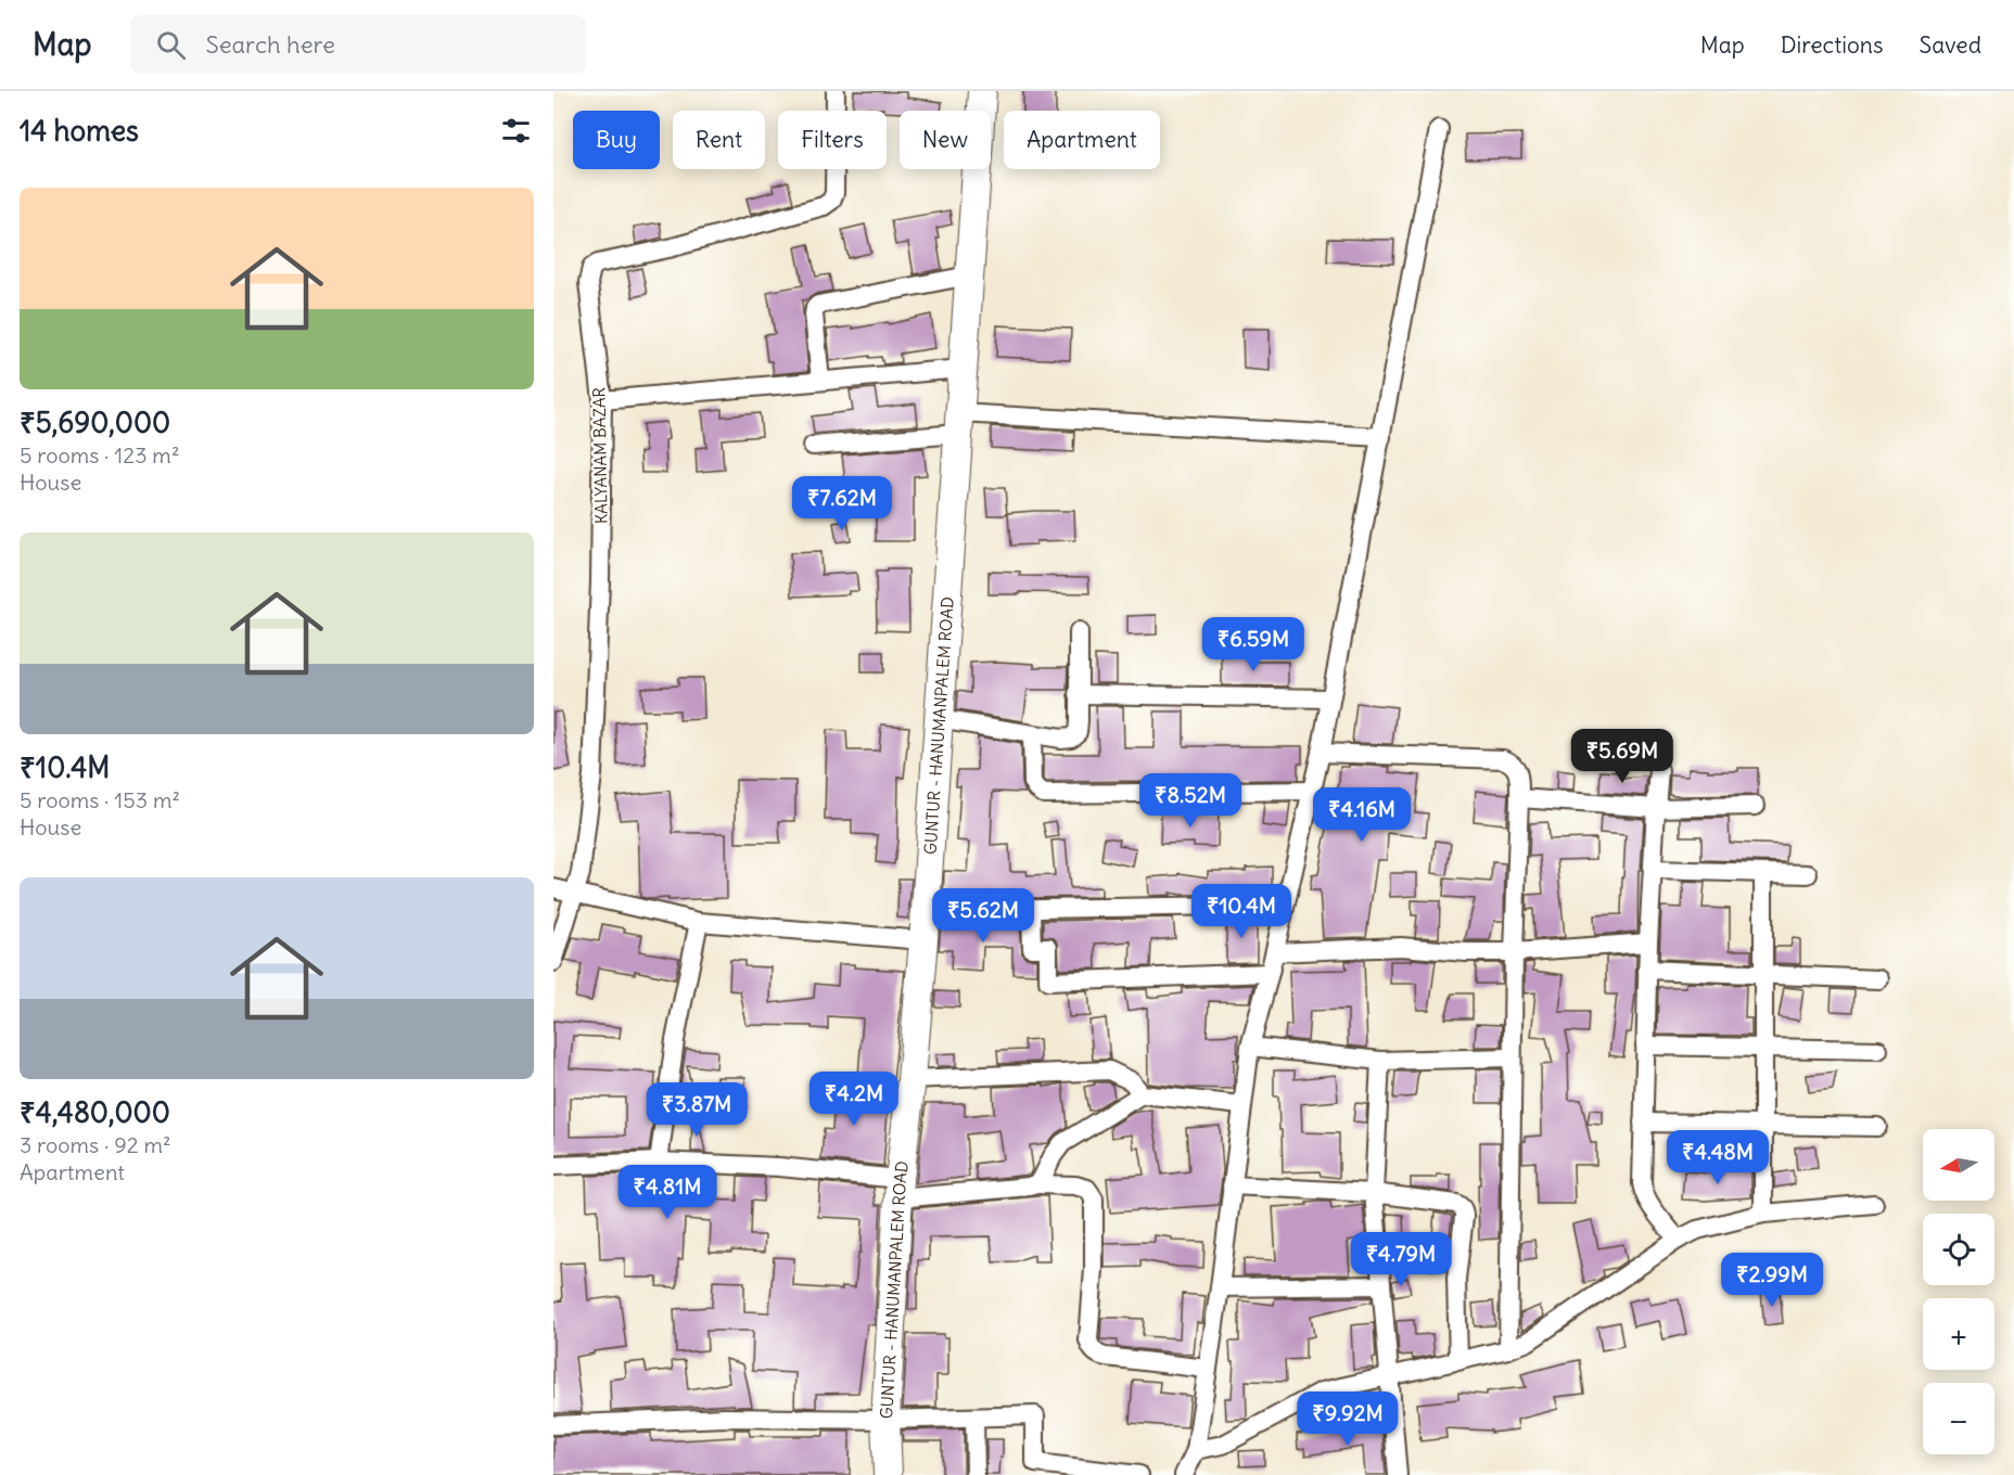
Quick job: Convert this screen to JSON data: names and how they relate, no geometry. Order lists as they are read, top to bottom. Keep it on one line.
{"streets":{"main road":["GUNTUR - HANUMANPALEM ROAD"],"street":["KALYANAM BAZAR"]},"north":"left","page":{"header":"Map","search":"Search here","nav":["Map","Directions","Saved"],"heading":"14 homes","chip":["Buy","Rent","Filters","New","Apartment"],"list":[{"name":"₹5,690,000","note":"5 rooms · 123 m² · House"},{"name":"₹10.4M","note":"5 rooms · 153 m² · House"},{"name":"₹4,480,000","note":"3 rooms · 92 m² · Apartment"}],"price":["₹7.62M","₹6.59M","₹5.69M","₹8.52M","₹4.16M","₹10.4M","₹5.62M","₹4.2M","₹3.87M","₹4.48M","₹4.81M","₹4.79M","₹2.99M","₹9.92M"],"map_buttons":["+","−"]}}
